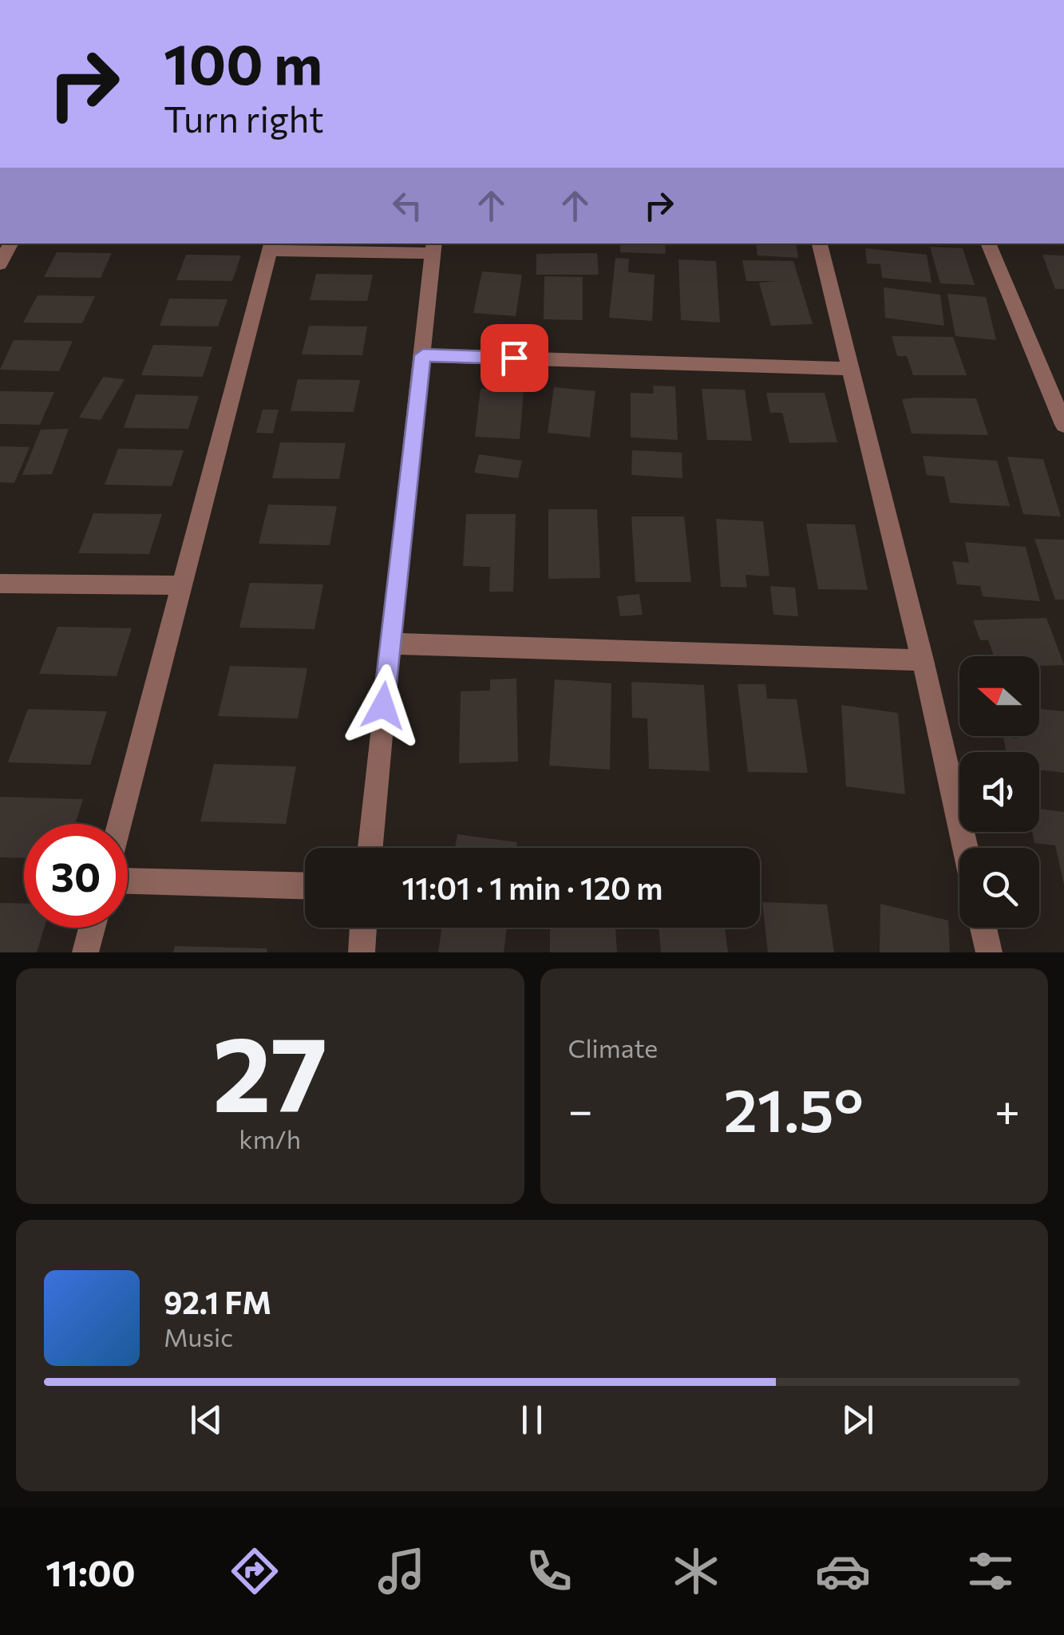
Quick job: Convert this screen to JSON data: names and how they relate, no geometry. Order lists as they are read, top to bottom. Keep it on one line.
{"north":"left","page":{"turn":["100 m","Turn right"],"limit":"30","trip":"11:01 · 1 min · 120 m","tile":[["27","km/h"],"Climate"],"heat":["−","21.5°","+"],"song":["92.1 FM","Music"],"tabs":"11:00"}}
